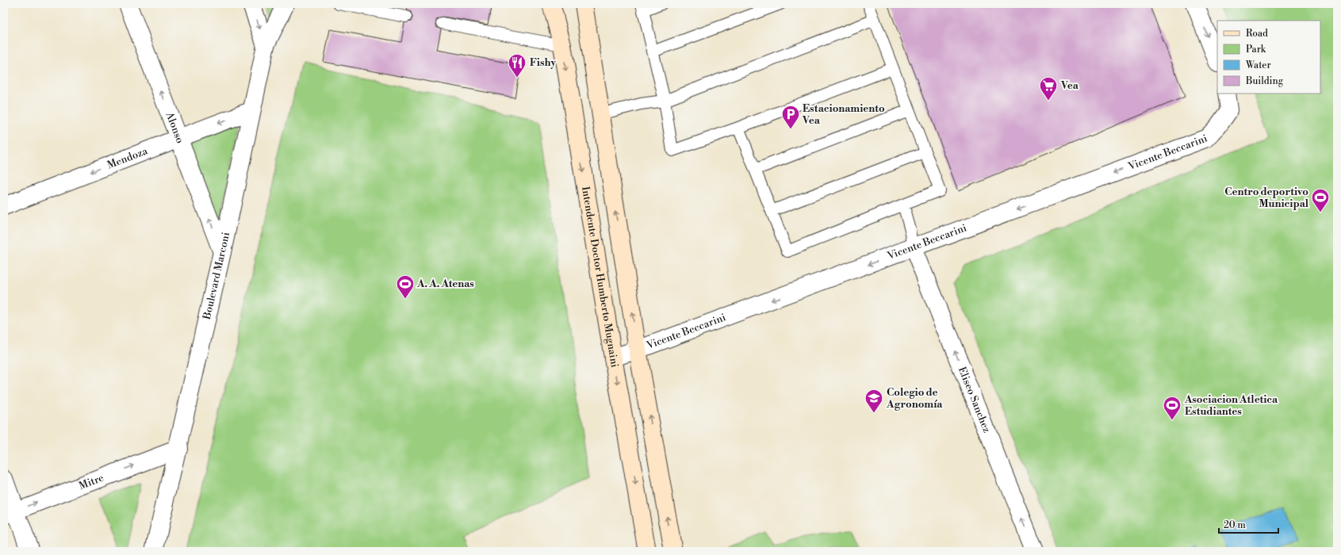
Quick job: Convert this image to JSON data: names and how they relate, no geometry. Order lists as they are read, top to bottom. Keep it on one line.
{"streets":{"main road":["Intendente Doctor Humberto Mugnaini"],"street":["Alonso","Vicente Beccarini","Mendoza","Boulevard Marconi","Eliseo Sanchez","Mitre"]},"crossings":[["Alonso","Mendoza"],["Alonso","Boulevard Marconi"],["Vicente Beccarini","Intendente Doctor Humberto Mugnaini"],["Vicente Beccarini","Eliseo Sanchez"],["Mendoza","Boulevard Marconi"],["Boulevard Marconi","Mitre"]],"one_way":["Alonso","Vicente Beccarini","Mendoza","Eliseo Sanchez","Mitre"],"places":{"restaurant":["Fishy"],"supermarket":["Vea"],"parking":["Estacionamiento Vea"],"sports":["Centro deportivo Municipal","A. A. Atenas","Asociacion Atletica Estudiantes"],"school or university":["Colegio de Agronomía"]},"legend":["Road","Park","Water","Building"],"scale_bar":"20 m"}
